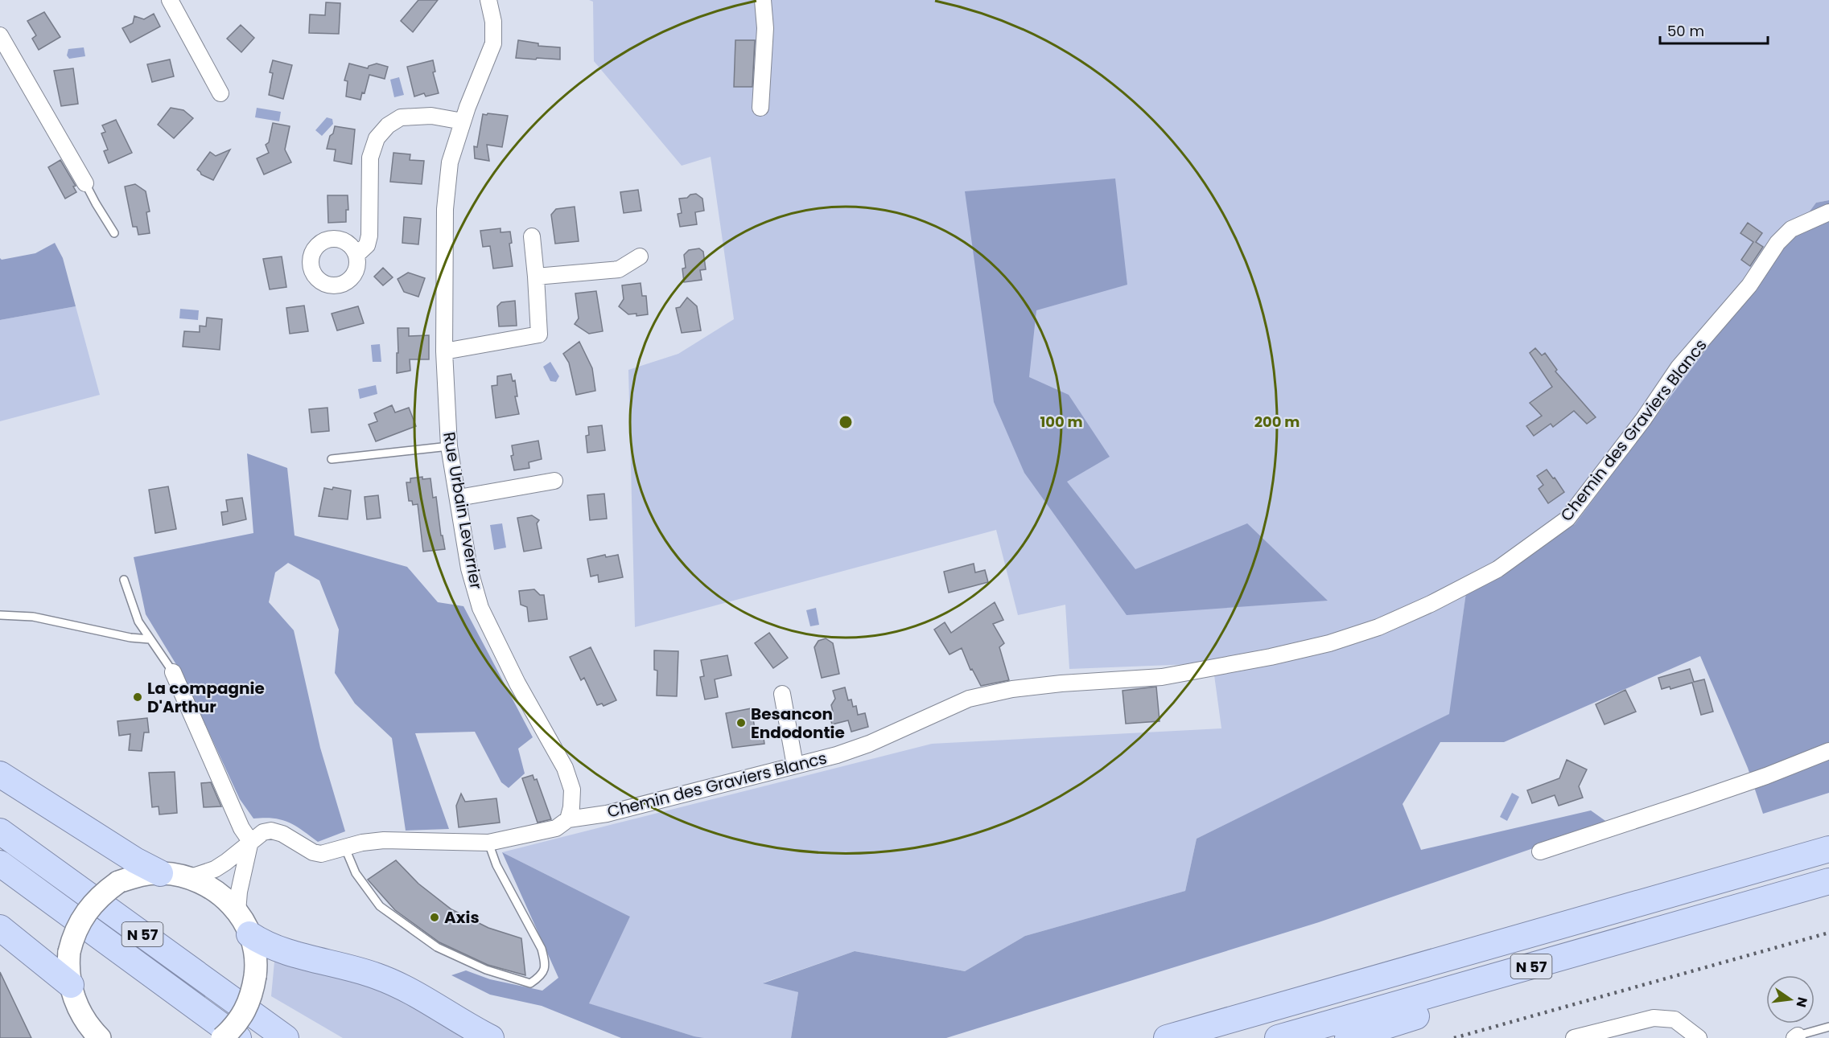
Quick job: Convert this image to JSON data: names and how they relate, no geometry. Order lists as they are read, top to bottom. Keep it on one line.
{"streets":{"highway":["N 57"],"street":["Chemin des Graviers Blancs","Rue Urbain Leverrier"]},"crossings":[["Chemin des Graviers Blancs","Rue Urbain Leverrier"]],"places":["La compagnie D'Arthur","Besancon Endodontie","Axis"],"scale_bar":"50 m","north":"right","rings":["100 m","200 m"]}
